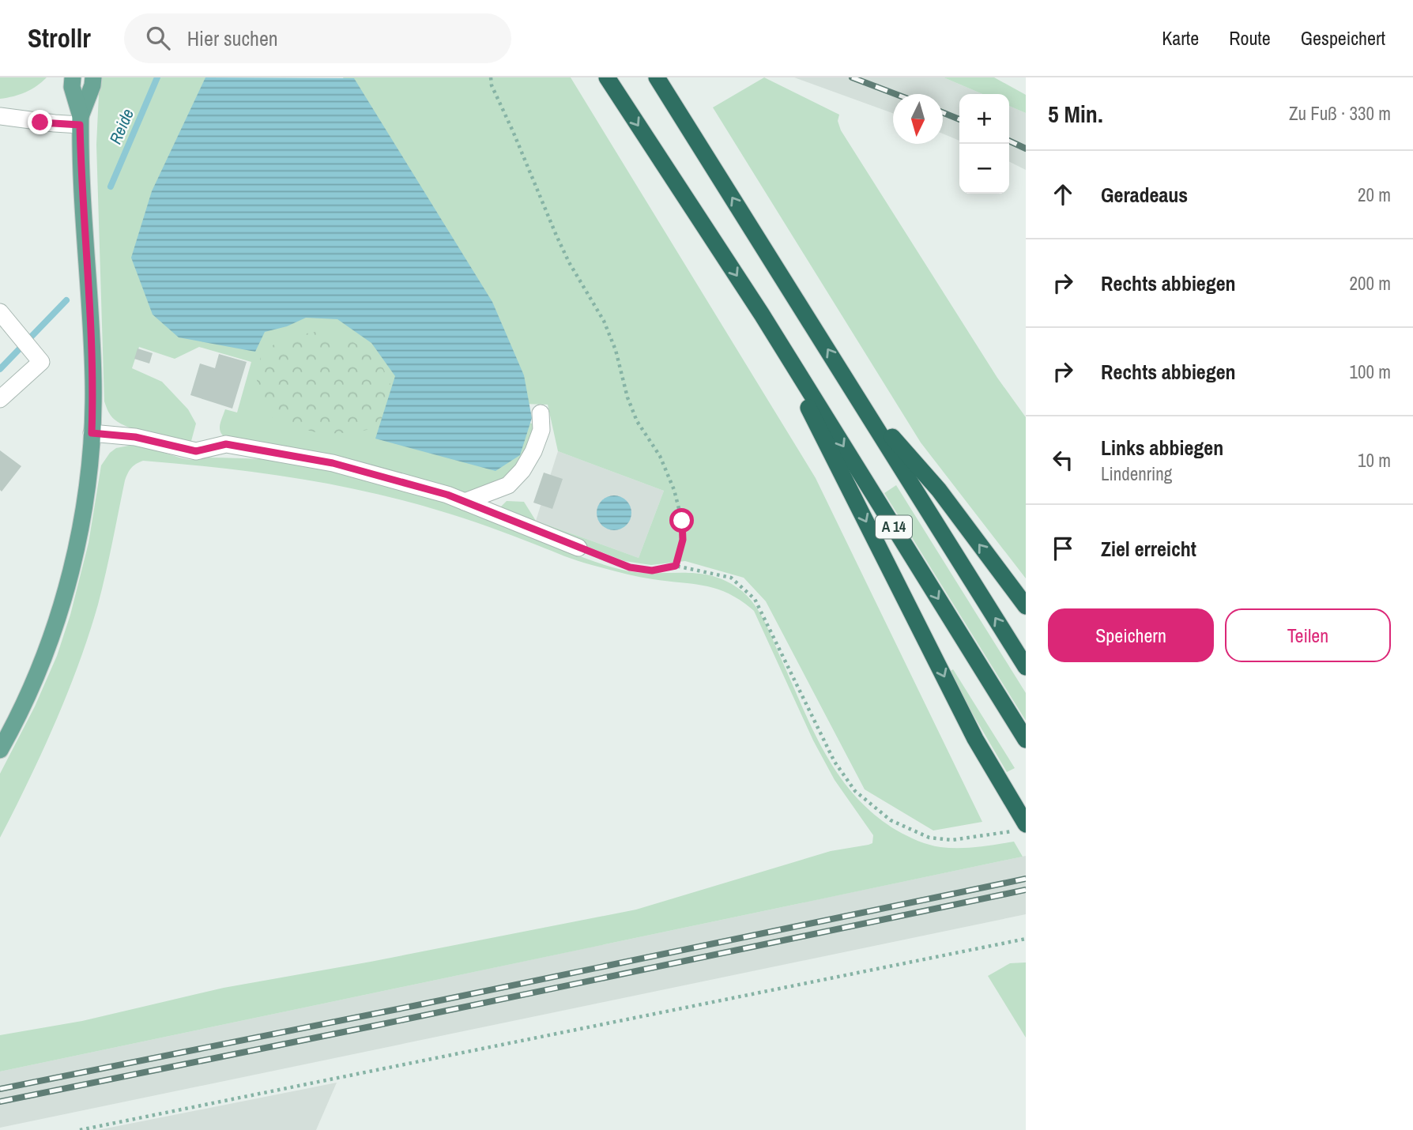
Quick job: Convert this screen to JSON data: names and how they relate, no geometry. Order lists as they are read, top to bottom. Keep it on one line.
{"streets":{"highway":["A 14"]},"water":["Reide"],"north":"bottom","page":{"header":"Strollr","search":"Hier suchen","nav":["Karte","Route","Gespeichert"],"heading":["5 Min.","Zu Fuß · 330 m"],"map_buttons":["+","−"],"list":[["Geradeaus","20 m"],["Rechts abbiegen","200 m"],["Rechts abbiegen","100 m"],["Links abbiegen","Lindenring","10 m"],"Ziel erreicht"],"buttons":["Speichern","Teilen"]}}
